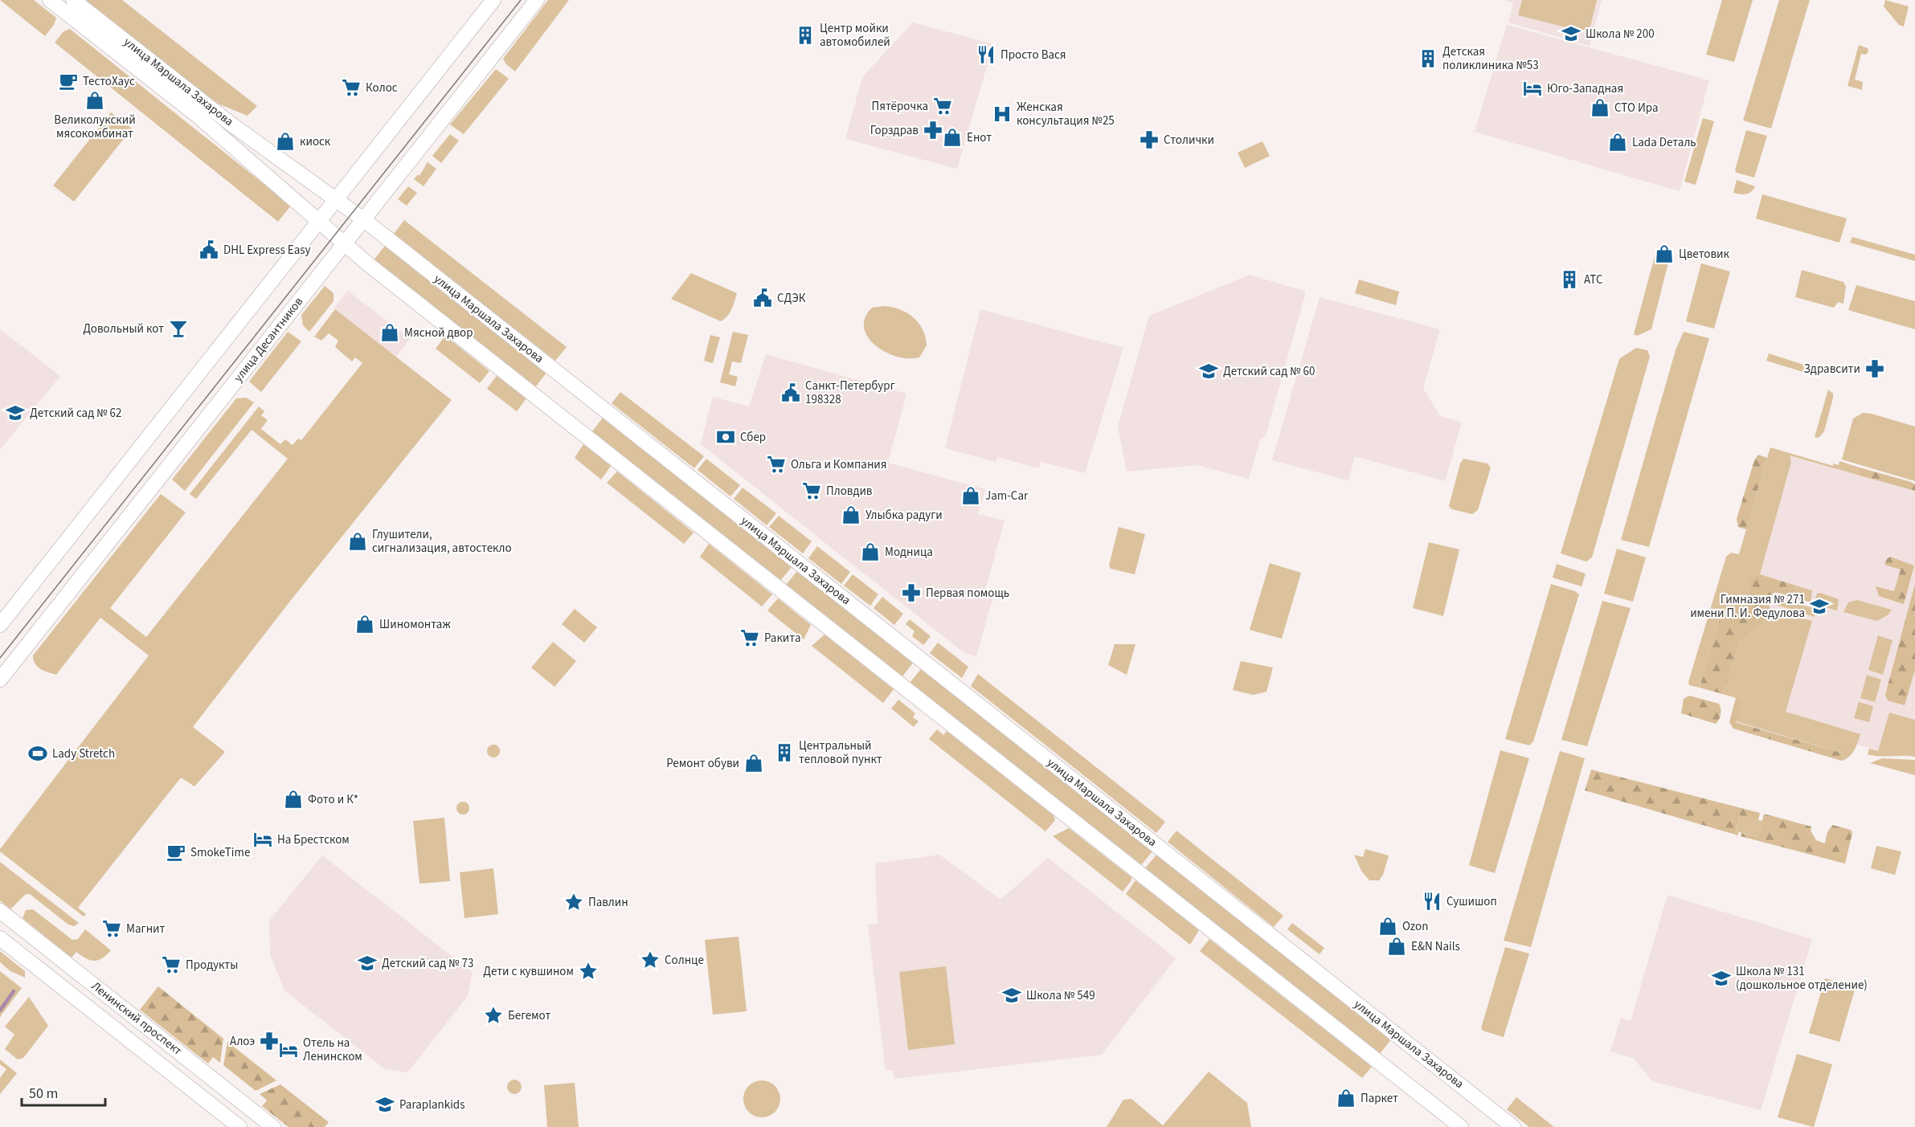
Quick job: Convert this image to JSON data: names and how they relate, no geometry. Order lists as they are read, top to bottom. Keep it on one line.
{"streets":{"street":["улица Маршала Захарова","улица Десантников","Ленинский проспект"]},"crossings":[["улица Маршала Захарова","улица Десантников"]],"places":{"school or university":["Школа № 200","Детский сад № 60","Детский сад № 62","Гимназия № 271 имени П. И. Федулова","Детский сад № 73","Школа № 131 (дошкольное отделение)","Школа № 549","Paraplankids"],"building":["Центр мойки автомобилей","Детская поликлиника №53","АТС","Центральный тепловой пункт"],"restaurant":["Просто Вася","Сушишоп"],"cafe":["ТестоХаус","SmokeTime"],"supermarket":["Колос","Пятёрочка","Ольга и Компания","Пловдив","Ракита","Магнит","Продукты"],"hotel":["Юго-Западная","На Брестском","Отель на Ленинском"],"shop":["Великолукский мясокомбинат","СТО Ира","Енот","киоск","Lada Dеталь","Цветовик","Мясной двор","Jam-Car","Улыбка радуги","Глушители, сигнализация, автостекло","Модница","Шиномонтаж","Ремонт обуви","Фото и К*","Ozon","E&N Nails","Паркет"],"hospital":["Женская консультация №25"],"pharmacy":["Горздрав","Столички","Здравсити","Первая помощь","Алоэ"],"public building":["DHL Express Easy","СДЭК","Санкт-Петербург 198328"],"bar":["Довольный кот"],"bank":["Сбер"],"sports":["Lady Stretch"],"place":["Павлин","Солнце","Дети с кувшином","Бегемот"]},"scale_bar":"50 m"}
